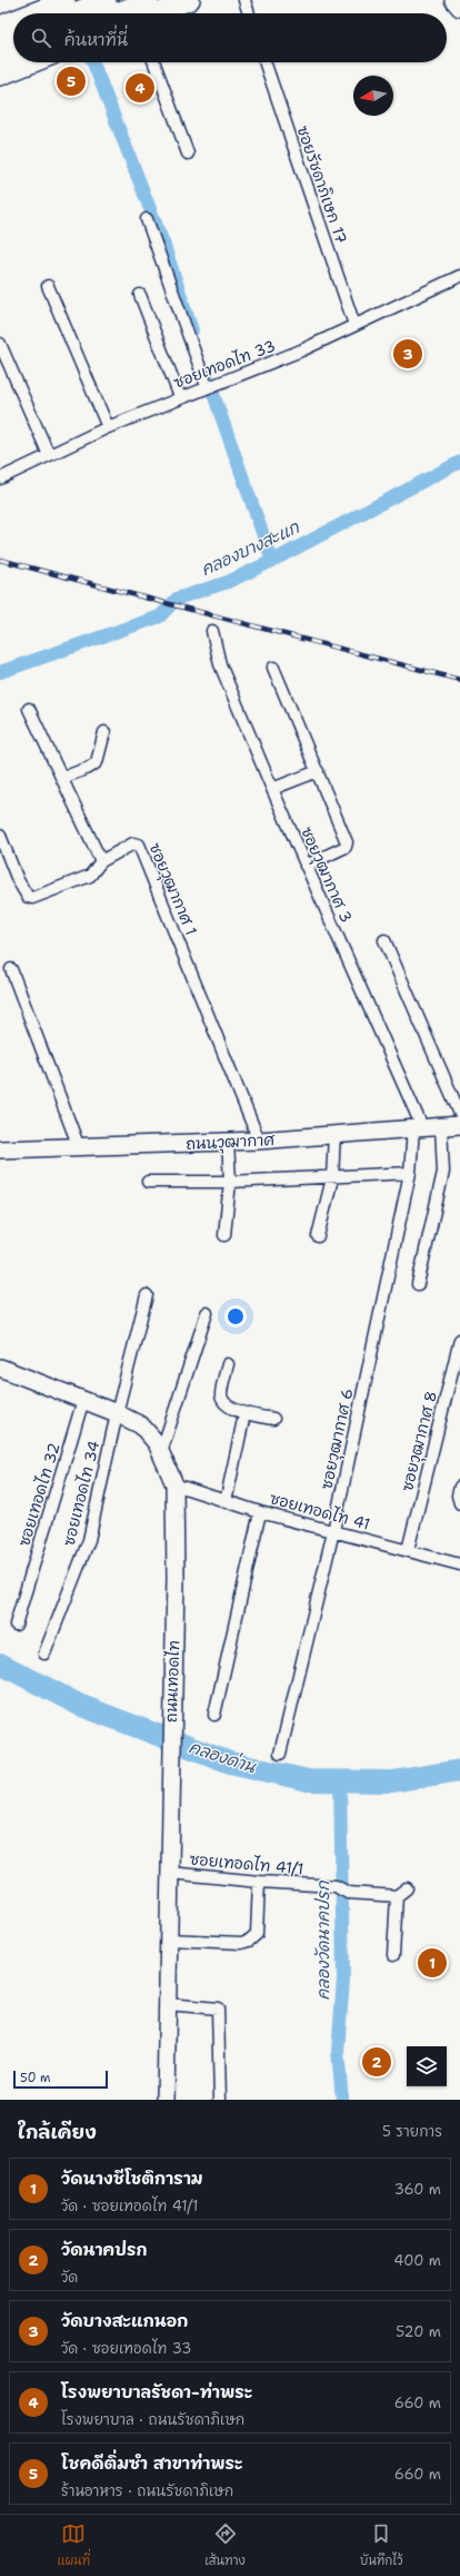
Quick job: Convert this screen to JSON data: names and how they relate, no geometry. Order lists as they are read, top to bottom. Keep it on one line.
{"streets":{"main road":["ถนนวุฒากาศ","ถนนเทอดไท"],"street":["ซอยรัชดาภิเษก 17","ซอยเทอดไท 33","ซอยวุฒากาศ 3","ซอยวุฒากาศ 1","ซอยวุฒากาศ 6","ซอยวุฒากาศ 8","ซอยเทอดไท 34","ซอยเทอดไท 32","ซอยเทอดไท 41","ซอยเทอดไท 41/1"]},"crossings":[["ซอยรัชดาภิเษก 17","ซอยเทอดไท 33"],["ซอยวุฒากาศ 3","ถนนวุฒากาศ"],["ซอยวุฒากาศ 3","ซอยวุฒากาศ 6"],["ซอยวุฒากาศ 1","ถนนวุฒากาศ"],["ถนนวุฒากาศ","ซอยวุฒากาศ 6"],["ซอยวุฒากาศ 6","ซอยเทอดไท 41"],["ซอยวุฒากาศ 8","ซอยเทอดไท 41"],["ซอยเทอดไท 34","ถนนเทอดไท"],["ซอยเทอดไท 32","ถนนเทอดไท"],["ซอยเทอดไท 41","ถนนเทอดไท"],["ถนนเทอดไท","ซอยเทอดไท 41/1"]],"water":["คลองบางสะแก","คลองด่าน","คลองวัดนาคปรก"],"scale_bar":"50 m","north":"left","page":{"search":"ค้นหาที่นี่","pins":["5","4","3","1","2"],"scale":"50 m","heading":["ใกล้เคียง","5 รายการ"],"list":[{"mark":"1","name":"วัดนางชีโชติการาม","note":"วัด · ซอยเทอดไท 41/1","value":"360 m"},{"mark":"2","name":"วัดนาคปรก","note":"วัด","value":"400 m"},{"mark":"3","name":"วัดบางสะแกนอก","note":"วัด · ซอยเทอดไท 33","value":"520 m"},{"mark":"4","name":"โรงพยาบาลรัชดา-ท่าพระ","note":"โรงพยาบาล · ถนนรัชดาภิเษก","value":"660 m"},{"mark":"5","name":"โชคดีติ่มซำ สาขาท่าพระ","note":"ร้านอาหาร · ถนนรัชดาภิเษก","value":"660 m"}],"nav":["แผนที่","เส้นทาง","บันทึกไว้"]}}
